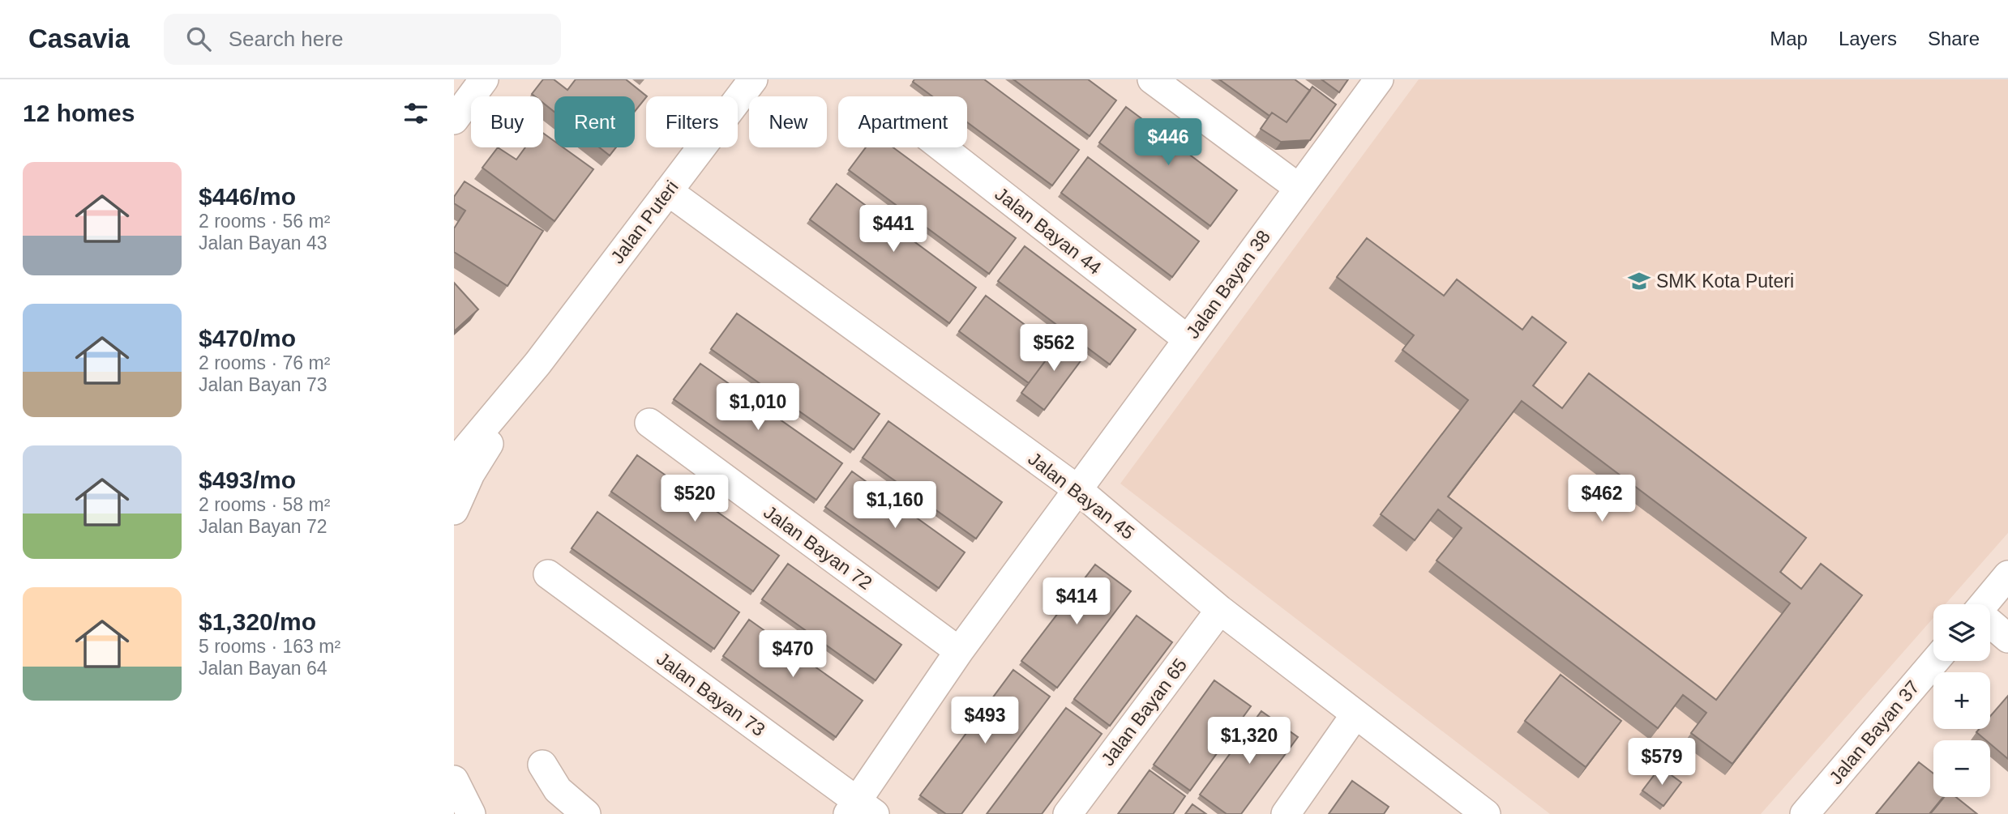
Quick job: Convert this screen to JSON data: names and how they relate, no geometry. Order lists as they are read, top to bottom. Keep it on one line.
{"streets":{"street":["Jalan Puteri","Jalan Bayan 44","Jalan Bayan 38","Jalan Bayan 45","Jalan Bayan 72","Jalan Bayan 73","Jalan Bayan 65","Jalan Bayan 37"]},"crossings":[["Jalan Puteri","Jalan Bayan 45"],["Jalan Bayan 44","Jalan Bayan 38"],["Jalan Bayan 38","Jalan Bayan 45"],["Jalan Bayan 38","Jalan Bayan 72"],["Jalan Bayan 38","Jalan Bayan 73"],["Jalan Bayan 45","Jalan Bayan 65"]],"places":{"school or university":["SMK Kota Puteri"]},"page":{"header":"Casavia","search":"Search here","nav":["Map","Layers","Share"],"heading":"12 homes","chip":["Buy","Rent","Filters","New","Apartment"],"price":["$446","$441","$562","$1,010","$520","$462","$1,160","$414","$470","$493","$1,320","$579"],"list":[{"name":"$446/mo","note":"2 rooms · 56 m² · Jalan Bayan 43"},{"name":"$470/mo","note":"2 rooms · 76 m² · Jalan Bayan 73"},{"name":"$493/mo","note":"2 rooms · 58 m² · Jalan Bayan 72"},{"name":"$1,320/mo","note":"5 rooms · 163 m² · Jalan Bayan 64"}],"map_buttons":["+","−"]}}
